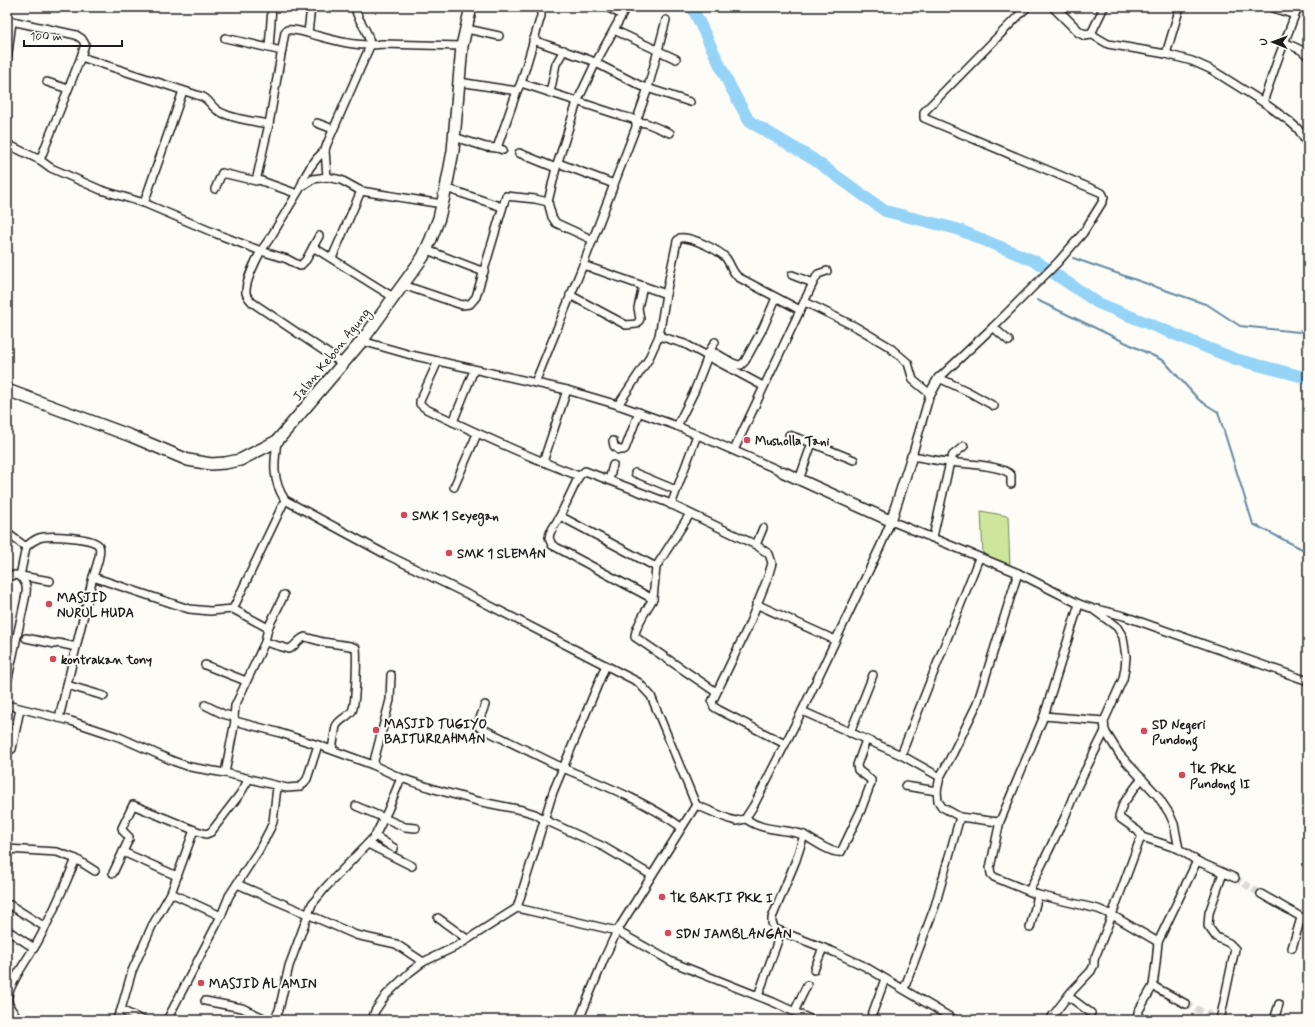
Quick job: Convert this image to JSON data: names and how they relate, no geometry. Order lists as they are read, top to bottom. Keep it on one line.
{"streets":{"main road":["Jalan Kebon Agung"]},"places":["Musholla Tani","SMK 1 Seyegan","SMK 1 SLEMAN","MASJID NURUL HUDA","kontrakan tony","MASJID TUGIYO BAITURRAHMAN","SD Negeri Pundong","TK PKK Pundong II","TK BAKTI PKK I","SDN JAMBLANGAN","MASJID AL AMIN"],"scale_bar":"100 m","north":"left"}
